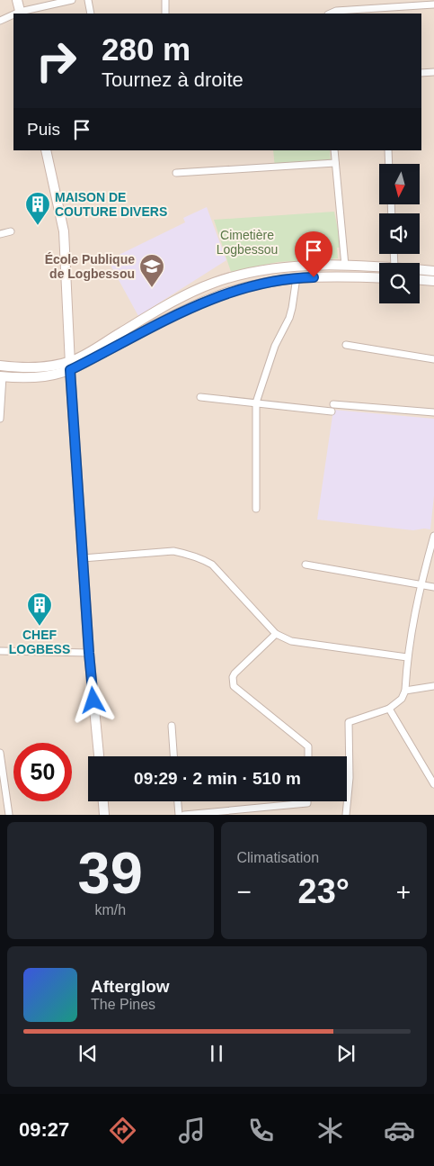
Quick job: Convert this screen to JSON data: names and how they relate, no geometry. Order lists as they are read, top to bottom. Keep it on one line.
{"parks":["Cimetière Logbessou"],"places":{"building":["MAISON DE COUTURE DIVERS","CHEF LOGBESS"],"school or university":["École Publique de Logbessou"]},"north":"bottom","page":{"turn":["280 m","Tournez à droite"],"then":"Puis","limit":"50","trip":"09:29 · 2 min · 510 m","tile":[["39","km/h"],"Climatisation"],"heat":["−","23°","+"],"song":["Afterglow","The Pines"],"tabs":"09:27"}}
